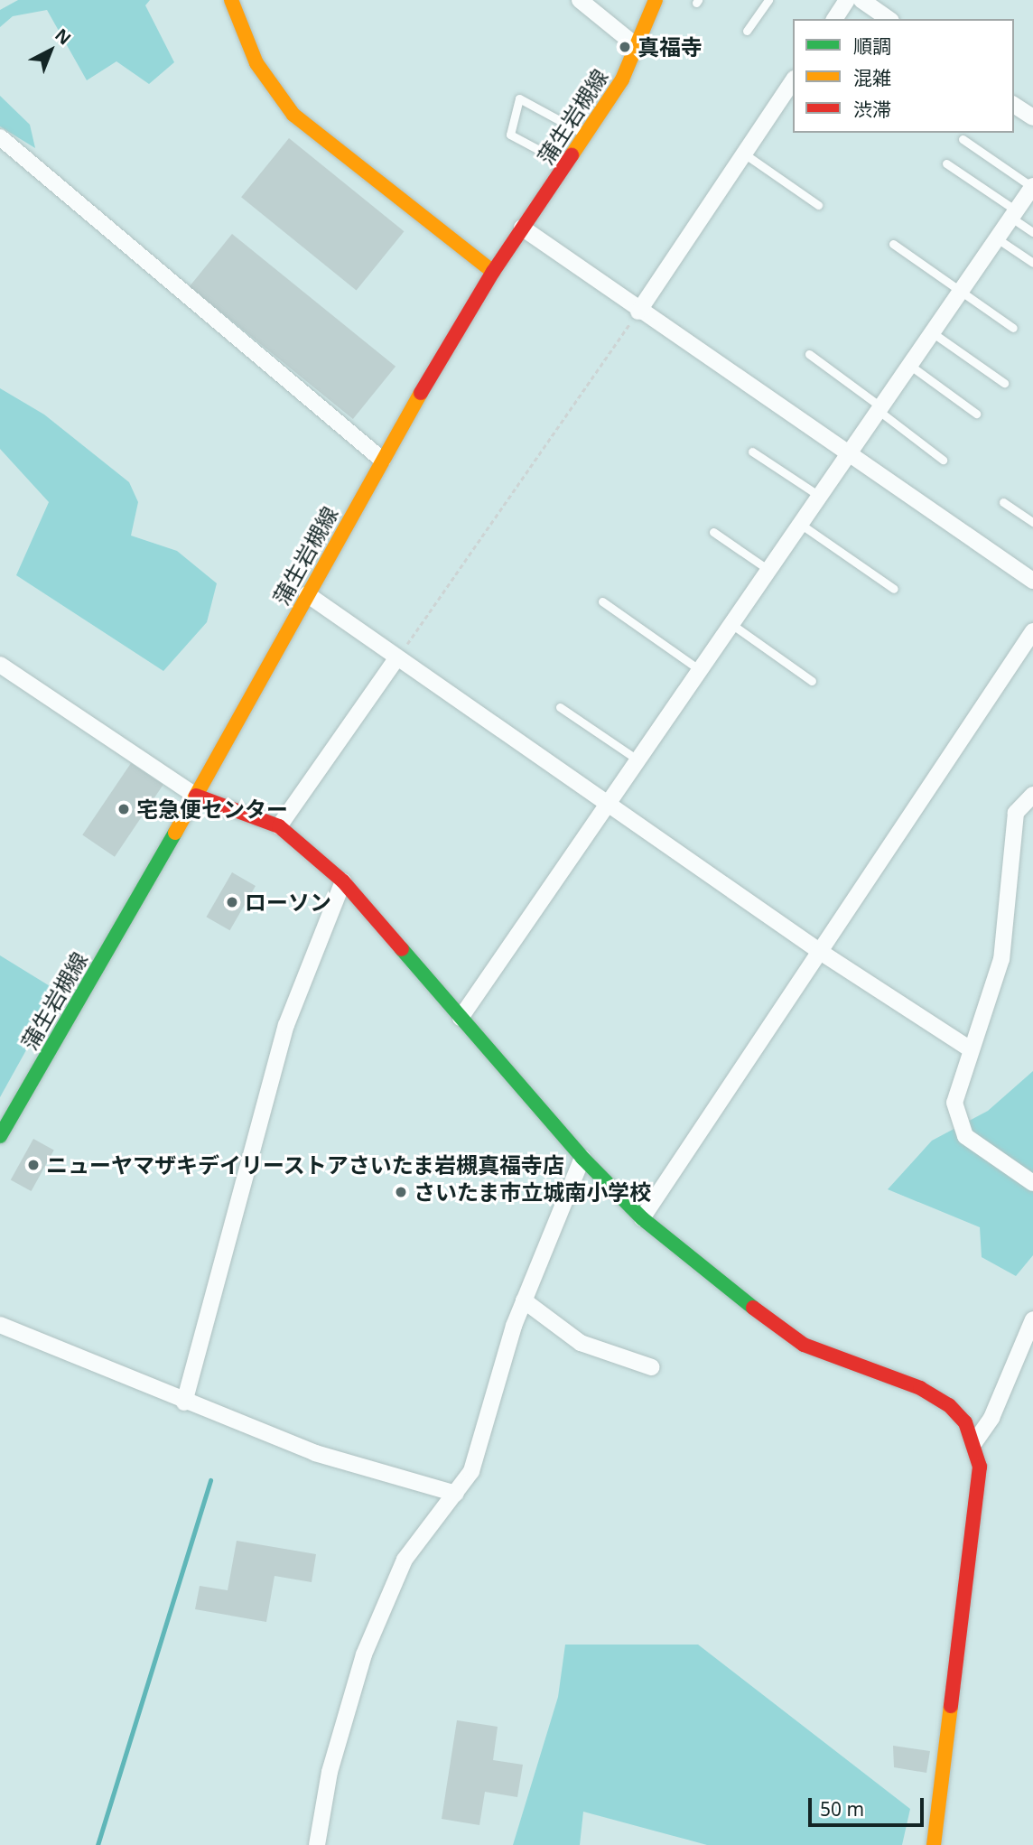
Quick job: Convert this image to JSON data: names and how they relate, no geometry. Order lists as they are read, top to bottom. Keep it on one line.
{"streets":{"street":["蒲生岩槻線"]},"places":["真福寺","宅急便センター","ローソン","ニューヤマザキデイリーストアさいたま岩槻真福寺店","さいたま市立城南小学校"],"legend":["順調","混雑","渋滞"],"scale_bar":"50 m","north":"top right"}
